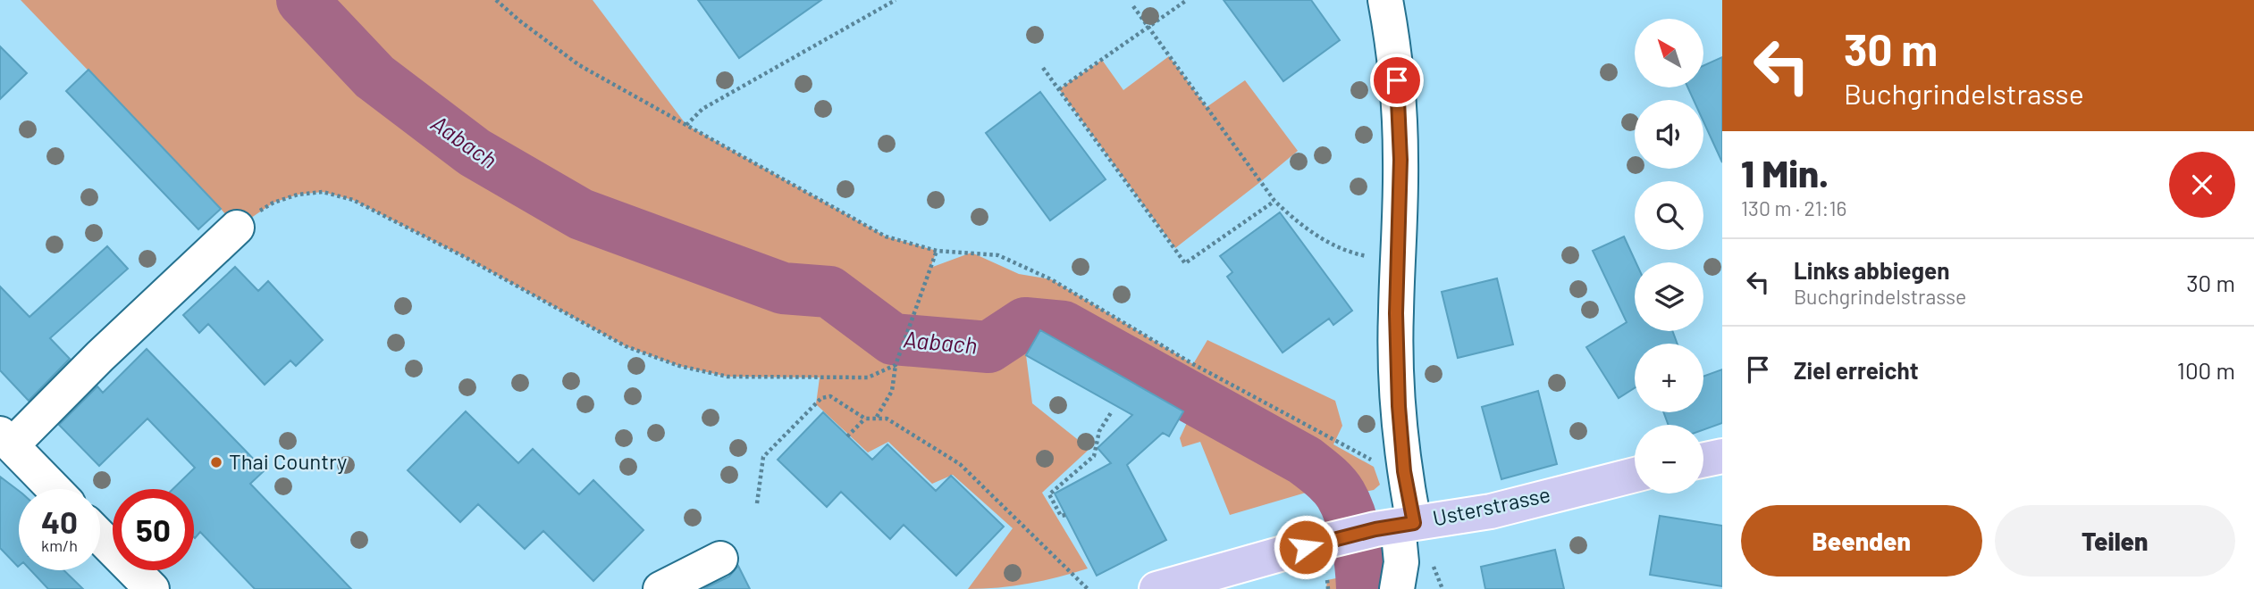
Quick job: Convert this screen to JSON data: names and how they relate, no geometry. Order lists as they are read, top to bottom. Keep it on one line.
{"streets":{"main road":["Usterstrasse"]},"water":["Aabach"],"places":["Thai Country"],"north":"top left","page":{"turn":["30 m","Buchgrindelstrasse"],"map_buttons":["+","−"],"heading":["1 Min.","130 m · 21:16"],"list":[{"name":"Links abbiegen","note":"Buchgrindelstrasse","value":"30 m"},{"name":"Ziel erreicht","value":"100 m"}],"speed":"40 km/h","limit":"50","buttons":["Beenden","Teilen"]}}
